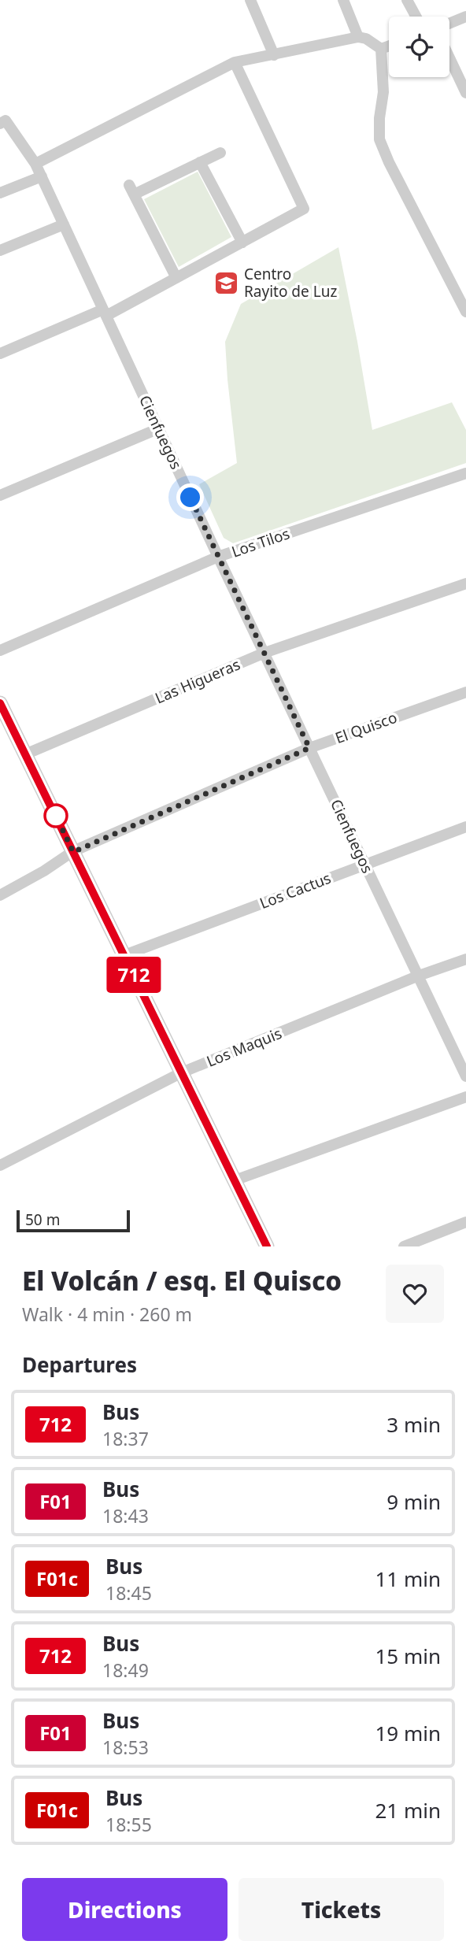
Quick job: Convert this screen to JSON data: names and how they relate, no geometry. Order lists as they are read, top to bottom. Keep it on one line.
{"streets":{"street":["Cienfuegos","Los Tilos","Las Higueras","El Quisco","Los Cactus","Los Maquis"]},"crossings":[["Cienfuegos","Los Tilos"],["Cienfuegos","Las Higueras"],["Cienfuegos","El Quisco"],["Cienfuegos","Los Cactus"],["Cienfuegos","Los Maquis"]],"places":{"school or university":["Centro Rayito de Luz"]},"lines":["bus line 712"],"scale_bar":"50 m","page":{"on_map":"712","scale":"50 m","heading":[["El Volcán / esq. El Quisco","Walk · 4 min · 260 m"],"Departures"],"list":[{"mark":"712","name":"Bus","note":"18:37","value":"3 min"},{"mark":"F01","name":"Bus","note":"18:43","value":"9 min"},{"mark":"F01c","name":"Bus","note":"18:45","value":"11 min"},{"mark":"712","name":"Bus","note":"18:49","value":"15 min"},{"mark":"F01","name":"Bus","note":"18:53","value":"19 min"},{"mark":"F01c","name":"Bus","note":"18:55","value":"21 min"}],"buttons":["Directions","Tickets"]}}
